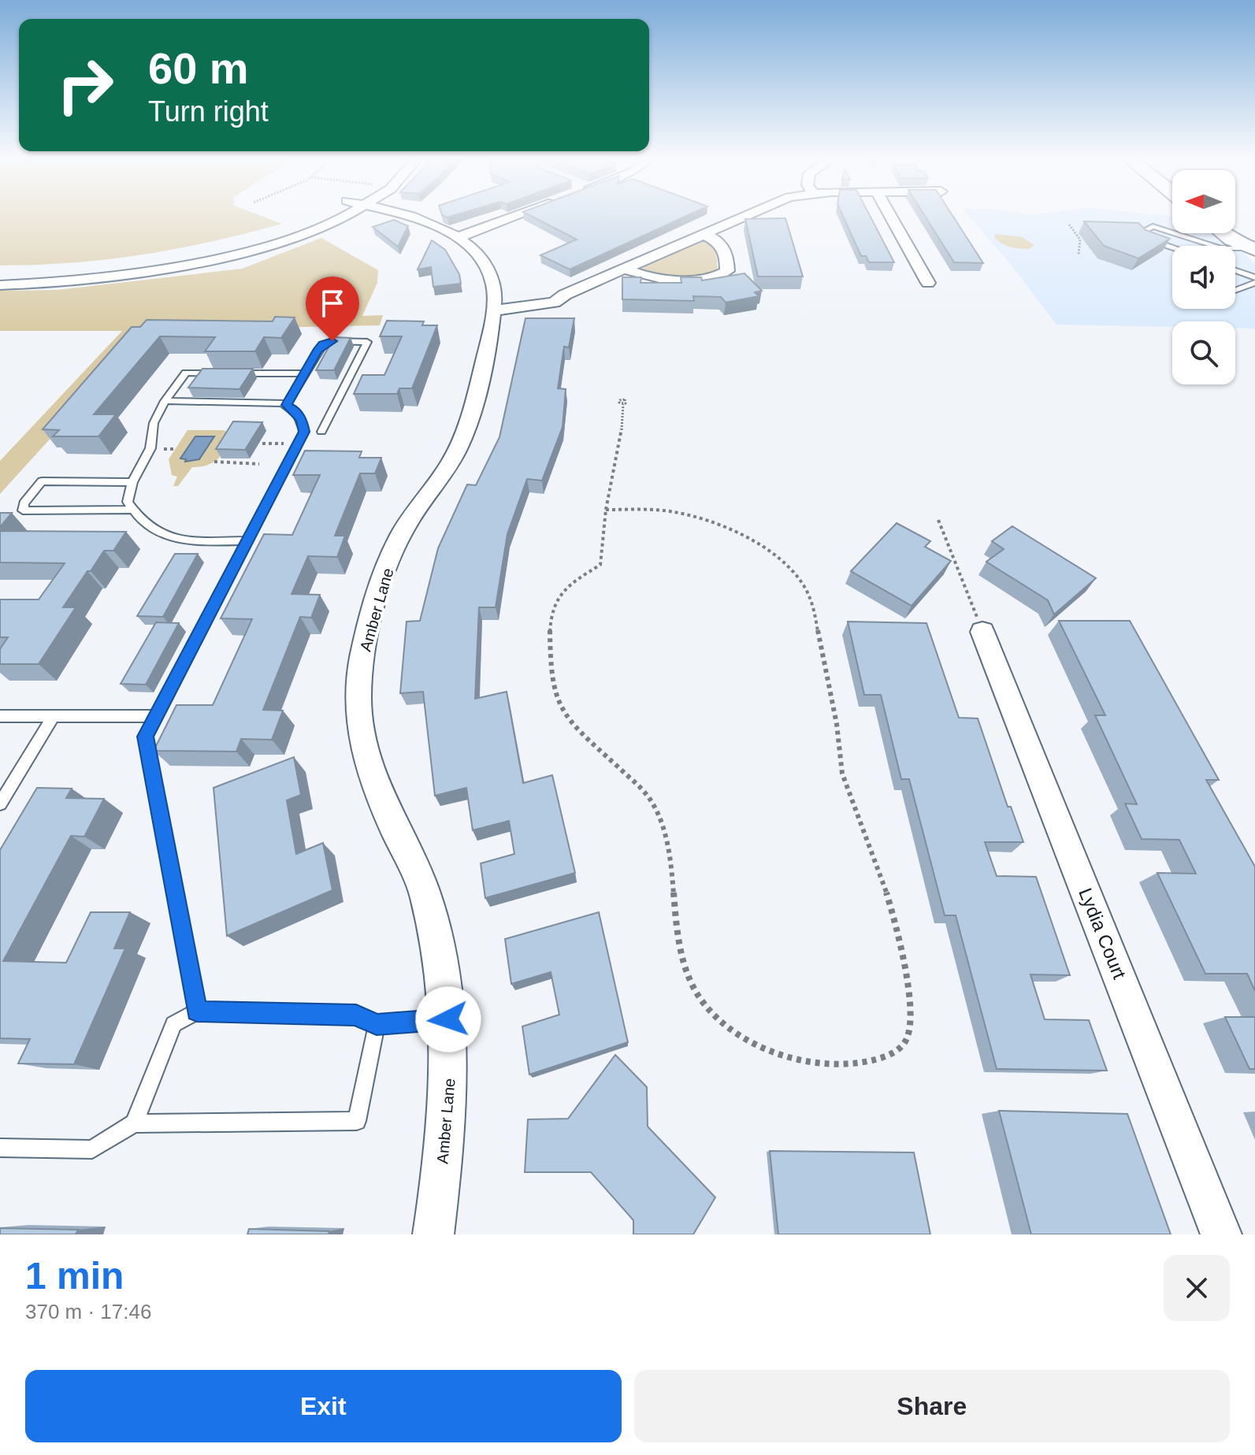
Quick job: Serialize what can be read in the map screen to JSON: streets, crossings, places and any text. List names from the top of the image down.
{
  "streets": {
    "street": ["Amber Lane", "Lydia Court"]
  },
  "north": "left",
  "page": {
    "turn": ["60 m", "Turn right"],
    "heading": ["1 min", "370 m · 17:46"],
    "buttons": ["Exit", "Share"]
  }
}
